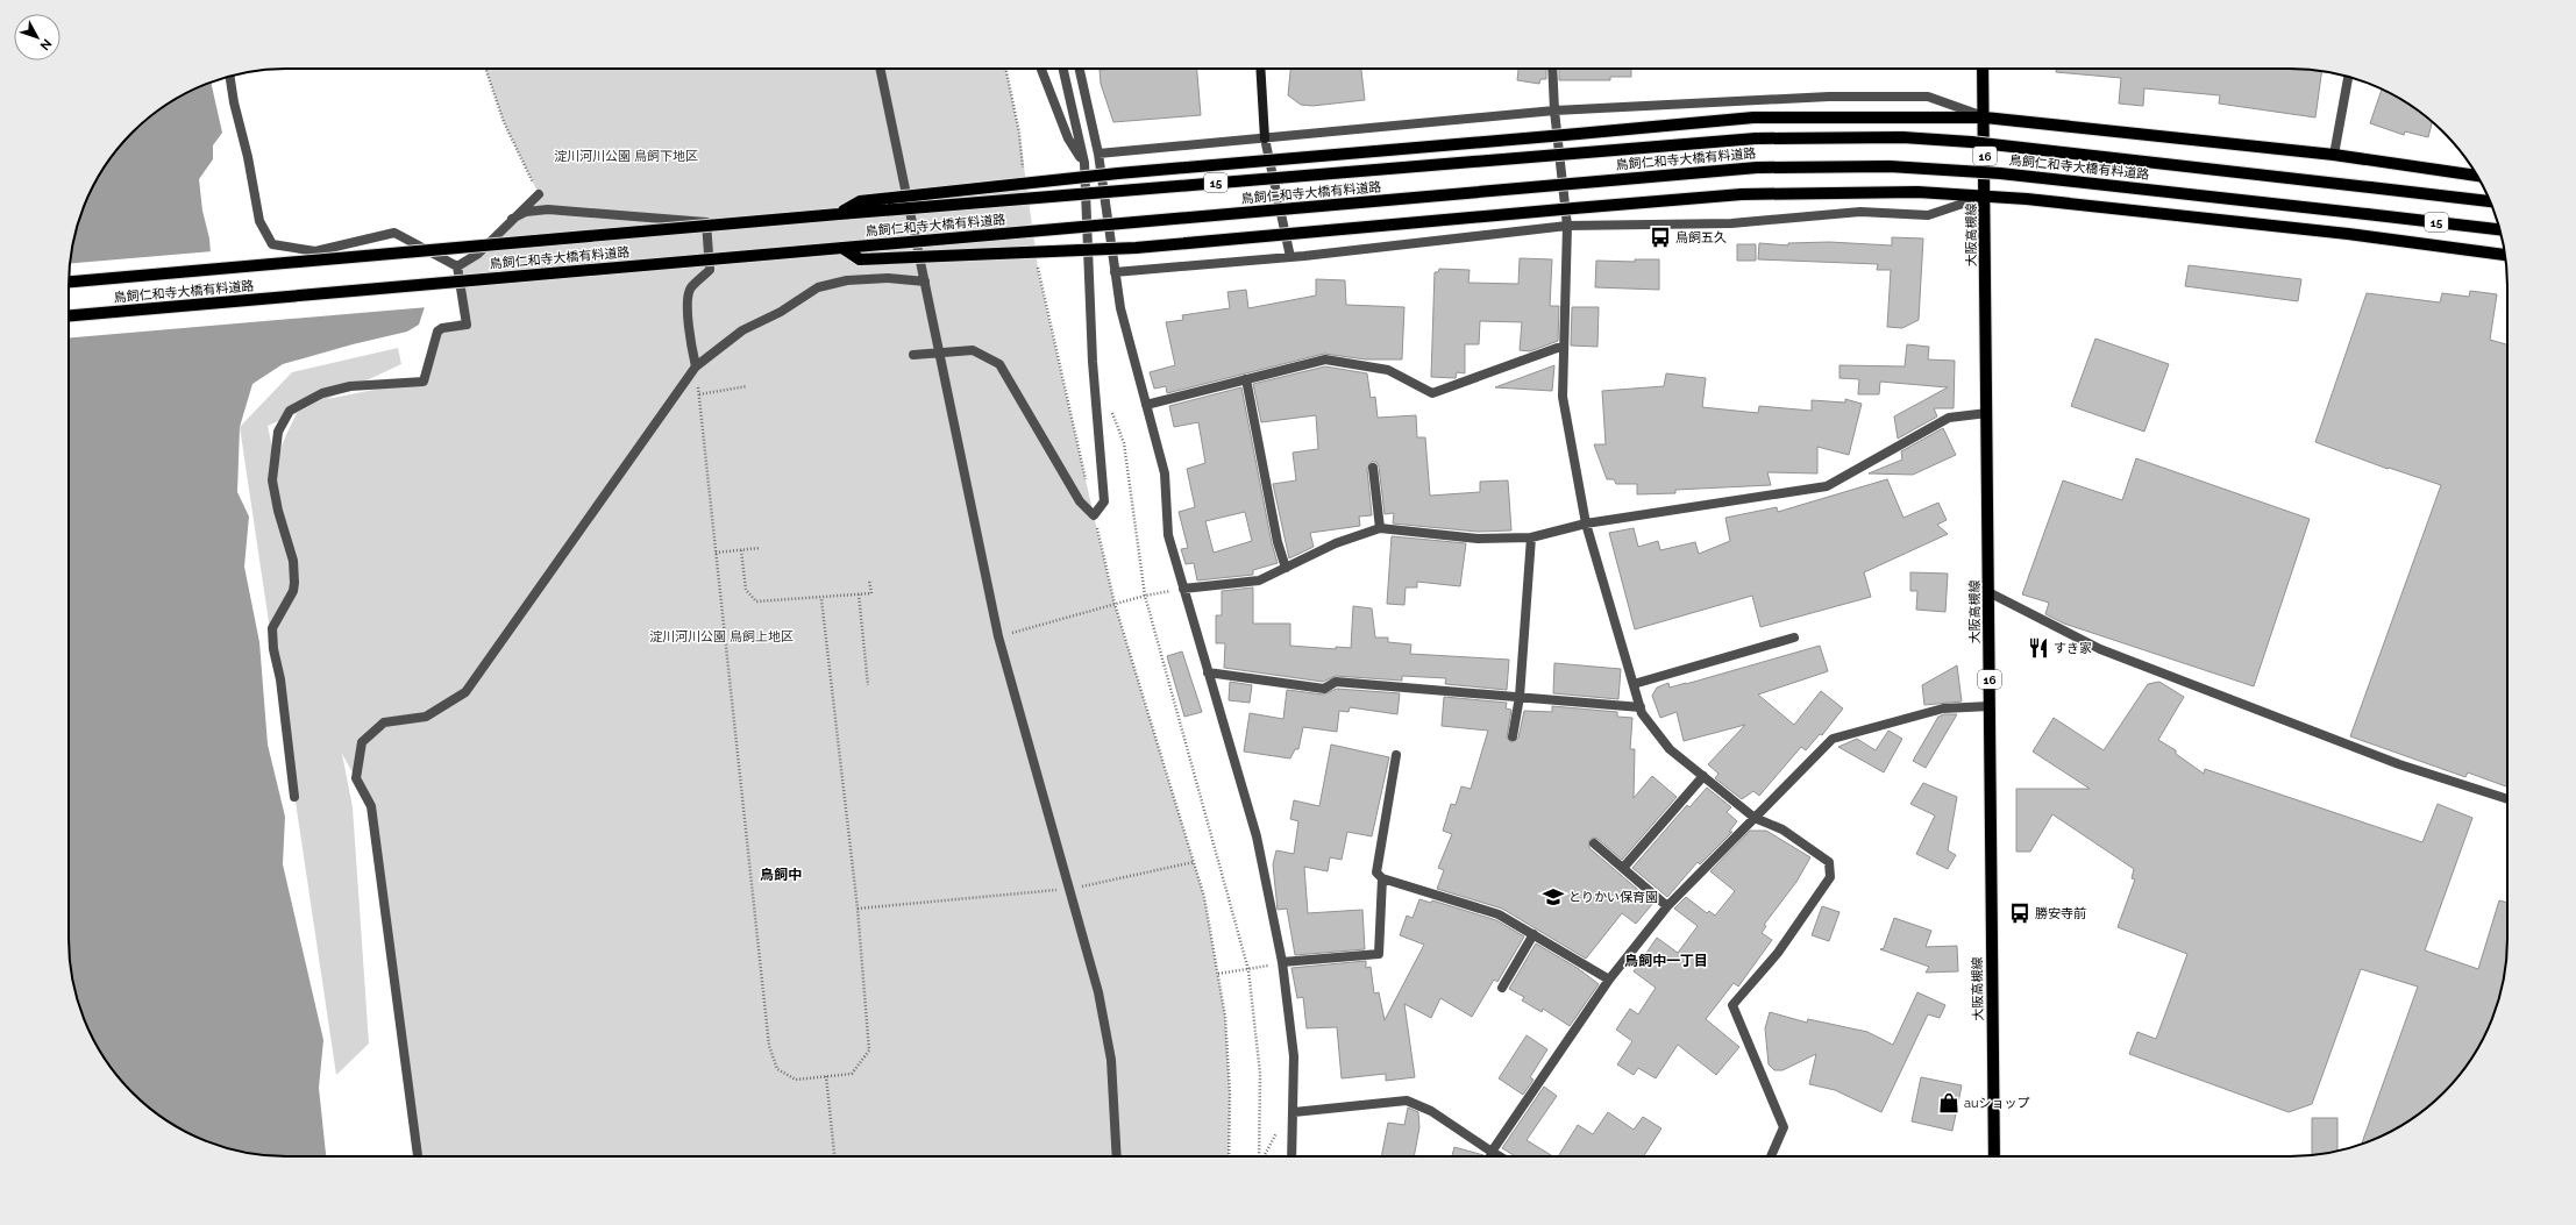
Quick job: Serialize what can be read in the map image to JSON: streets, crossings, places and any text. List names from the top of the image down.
{
  "streets": {
    "main road": [
      "16",
      "鳥飼仁和寺大橋有料道路",
      "15",
      "大阪高槻線"
    ]
  },
  "districts": ["鳥飼中", "鳥飼中一丁目"],
  "parks": ["淀川河川公園 鳥飼下地区", "淀川河川公園 鳥飼上地区"],
  "places": {
    "bus stop": ["鳥飼五久", "勝安寺前"],
    "restaurant": ["すき家"],
    "school or university": ["とりかい保育園"],
    "shop": ["auショップ"]
  },
  "north": "bottom right"
}
